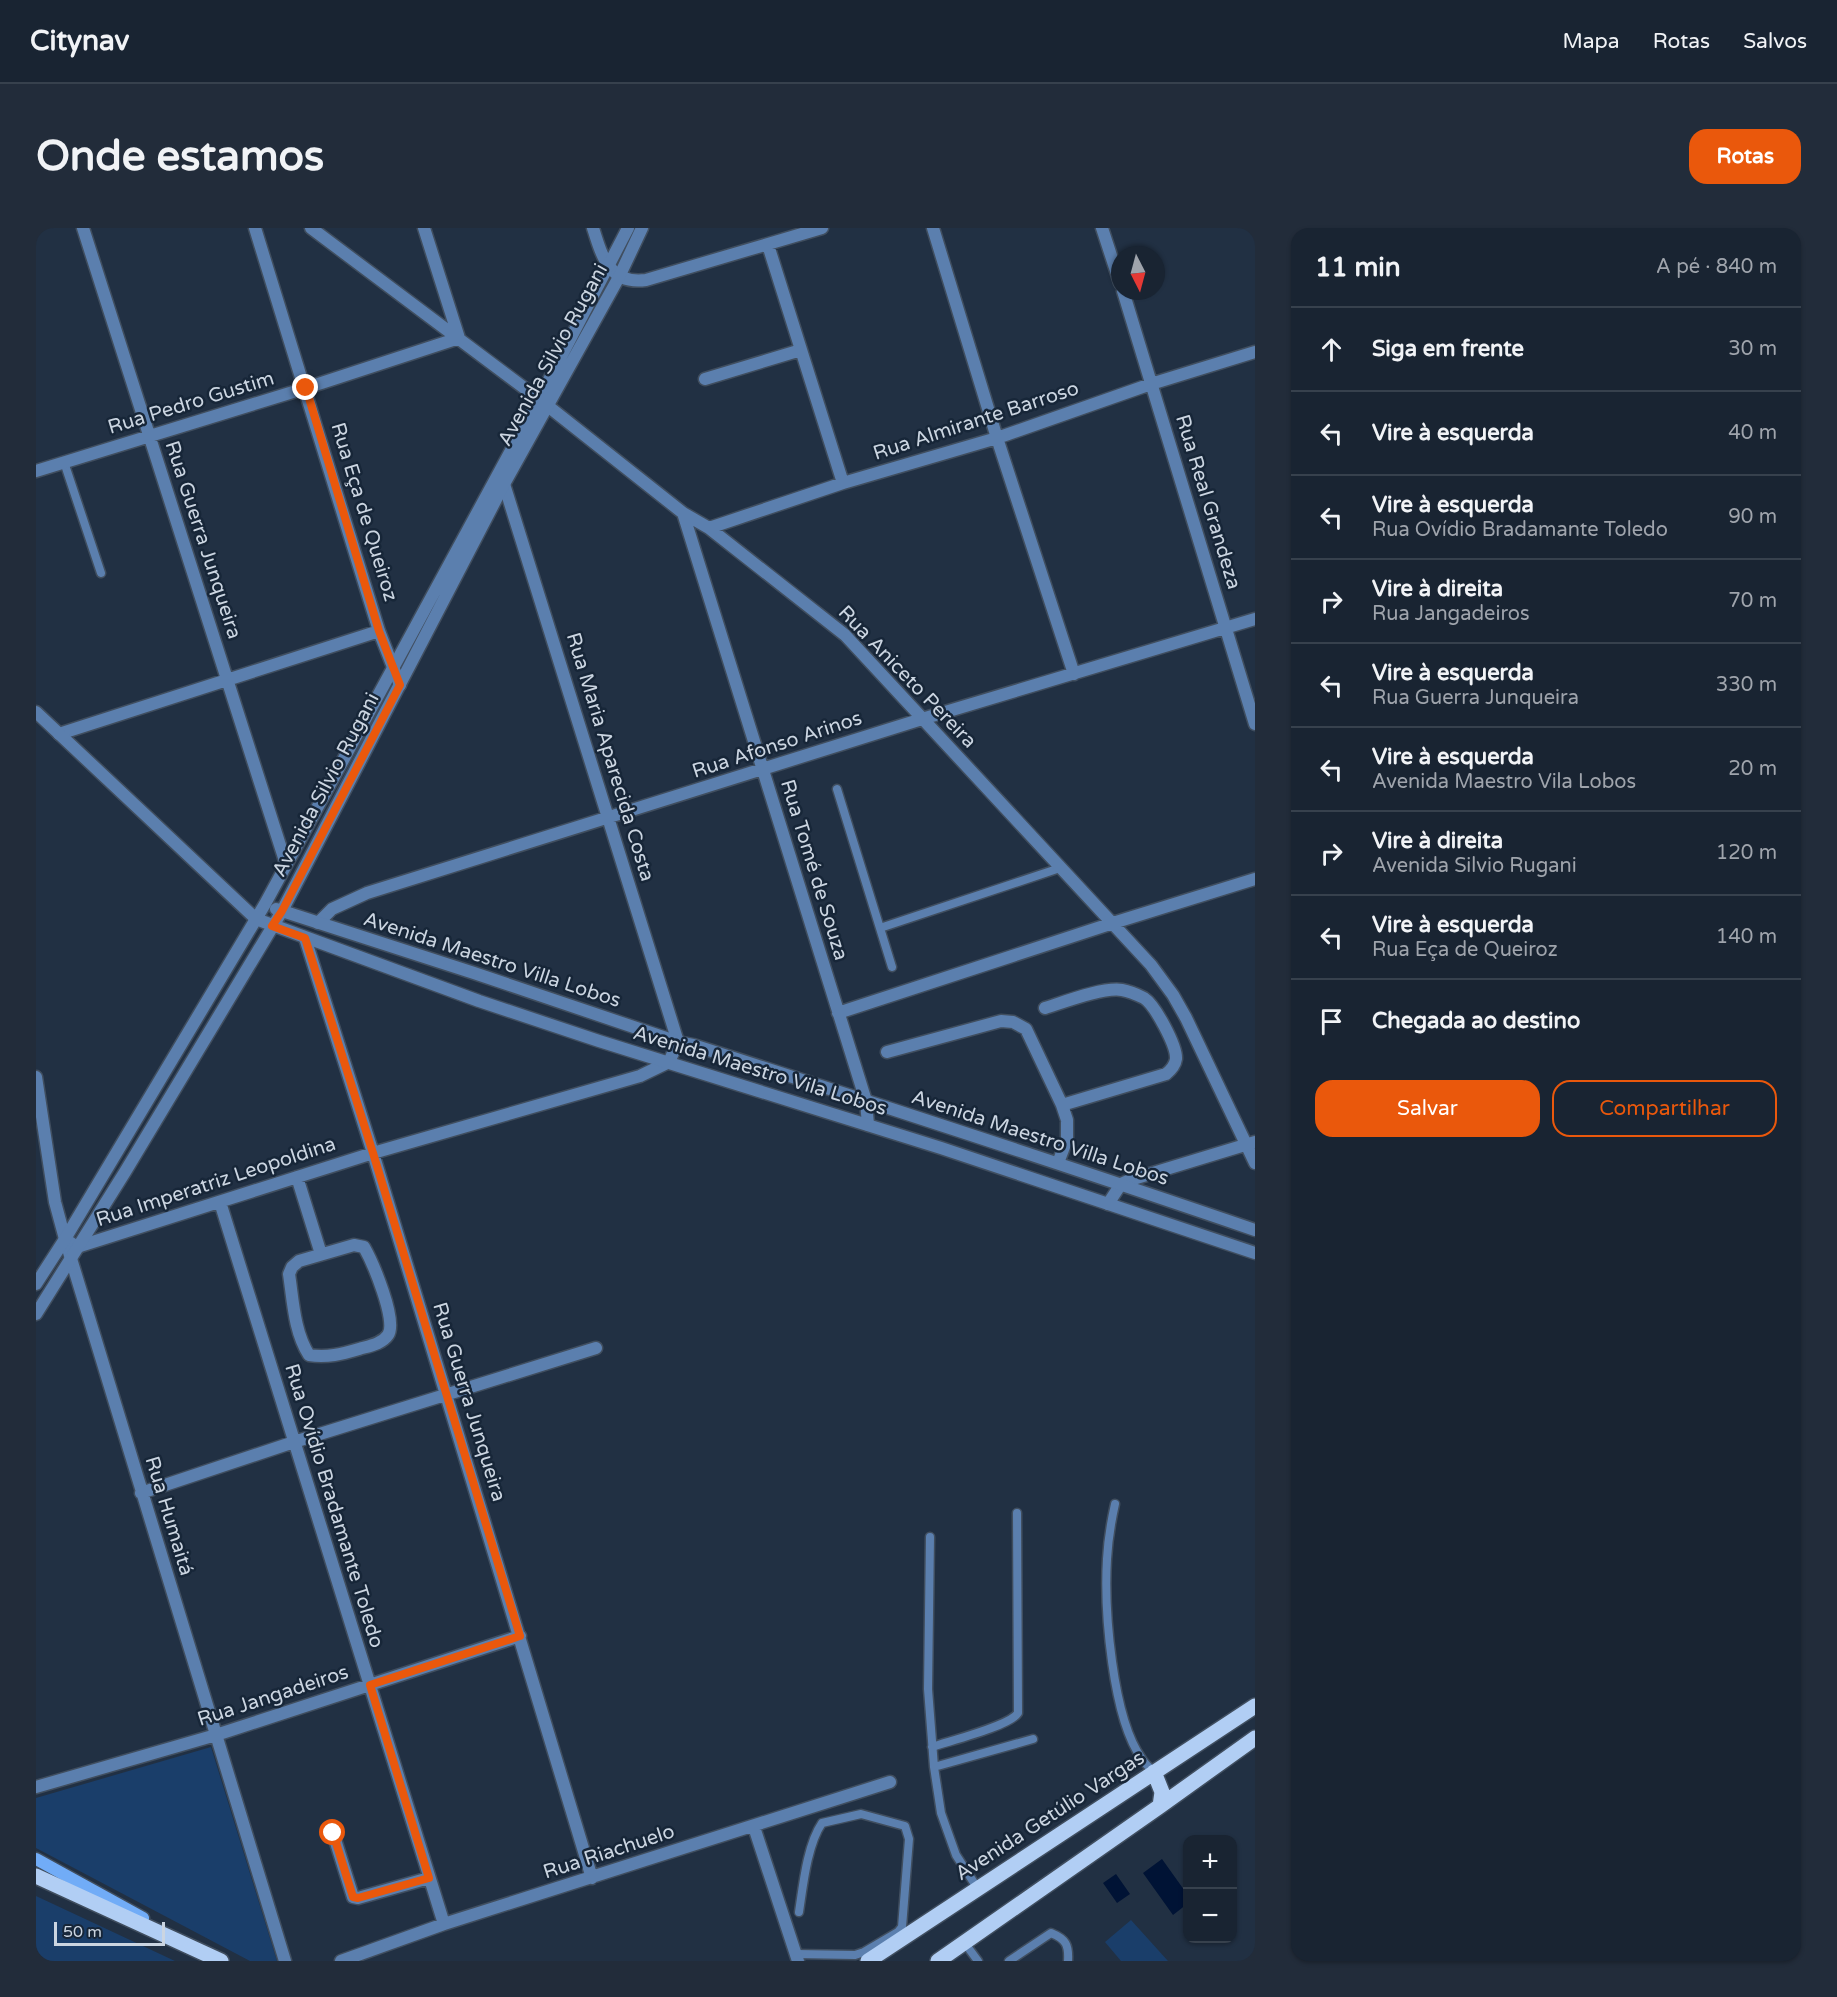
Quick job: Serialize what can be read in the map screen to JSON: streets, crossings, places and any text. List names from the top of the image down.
{
  "streets": {
    "main road": ["Avenida Getúlio Vargas"],
    "street": [
      "Avenida Silvio Rugani",
      "Rua Pedro Gustim",
      "Rua Almirante Barroso",
      "Rua Real Grandeza",
      "Rua Eça de Queiroz",
      "Rua Guerra Junqueira",
      "Rua Aniceto Pereira",
      "Rua Afonso Arinos",
      "Rua Maria Aparecida Costa",
      "Rua Tomé de Souza",
      "Avenida Maestro Villa Lobos",
      "Avenida Maestro Vila Lobos",
      "Rua Imperatriz Leopoldina",
      "Rua Ovídio Bradamante Toledo",
      "Rua Humaitá",
      "Rua Jangadeiros",
      "Rua Riachuelo"
    ]
  },
  "crossings": [
    ["Avenida Silvio Rugani", "Rua Eça de Queiroz"],
    ["Avenida Silvio Rugani", "Rua Guerra Junqueira"],
    ["Avenida Silvio Rugani", "Rua Aniceto Pereira"],
    ["Avenida Silvio Rugani", "Rua Maria Aparecida Costa"],
    ["Avenida Silvio Rugani", "Avenida Maestro Villa Lobos"],
    ["Avenida Silvio Rugani", "Avenida Maestro Vila Lobos"],
    ["Avenida Silvio Rugani", "Rua Imperatriz Leopoldina"],
    ["Avenida Silvio Rugani", "Rua Humaitá"],
    ["Rua Pedro Gustim", "Rua Eça de Queiroz"],
    ["Rua Pedro Gustim", "Rua Guerra Junqueira"],
    ["Rua Pedro Gustim", "Rua Aniceto Pereira"],
    ["Rua Almirante Barroso", "Rua Real Grandeza"],
    ["Rua Almirante Barroso", "Rua Aniceto Pereira"],
    ["Rua Real Grandeza", "Rua Afonso Arinos"],
    ["Rua Guerra Junqueira", "Avenida Maestro Vila Lobos"],
    ["Rua Guerra Junqueira", "Rua Imperatriz Leopoldina"],
    ["Rua Guerra Junqueira", "Rua Jangadeiros"],
    ["Rua Guerra Junqueira", "Rua Riachuelo"],
    ["Rua Aniceto Pereira", "Rua Afonso Arinos"],
    ["Rua Aniceto Pereira", "Rua Tomé de Souza"],
    ["Rua Afonso Arinos", "Rua Maria Aparecida Costa"],
    ["Rua Afonso Arinos", "Rua Tomé de Souza"],
    ["Rua Afonso Arinos", "Avenida Maestro Villa Lobos"],
    ["Rua Maria Aparecida Costa", "Avenida Maestro Villa Lobos"],
    ["Rua Tomé de Souza", "Avenida Maestro Villa Lobos"],
    ["Rua Tomé de Souza", "Avenida Maestro Vila Lobos"],
    ["Avenida Maestro Vila Lobos", "Rua Imperatriz Leopoldina"],
    ["Rua Imperatriz Leopoldina", "Rua Ovídio Bradamante Toledo"],
    ["Rua Imperatriz Leopoldina", "Rua Humaitá"],
    ["Rua Ovídio Bradamante Toledo", "Rua Jangadeiros"],
    ["Rua Ovídio Bradamante Toledo", "Rua Riachuelo"],
    ["Rua Humaitá", "Rua Jangadeiros"]
  ],
  "scale_bar": "50 m",
  "north": "bottom",
  "page": {
    "header": "Citynav",
    "nav": ["Mapa", "Rotas", "Salvos"],
    "buttons": [
      "Rotas",
      ["Salvar", "Compartilhar"]
    ],
    "title": "Onde estamos",
    "heading": ["11 min", "A pé · 840 m"],
    "list": [
      ["Siga em frente", "30 m"],
      ["Vire à esquerda", "40 m"],
      ["Vire à esquerda", "Rua Ovídio Bradamante Toledo", "90 m"],
      ["Vire à direita", "Rua Jangadeiros", "70 m"],
      ["Vire à esquerda", "Rua Guerra Junqueira", "330 m"],
      ["Vire à esquerda", "Avenida Maestro Vila Lobos", "20 m"],
      ["Vire à direita", "Avenida Silvio Rugani", "120 m"],
      ["Vire à esquerda", "Rua Eça de Queiroz", "140 m"],
      "Chegada ao destino"
    ],
    "map_buttons": ["+", "−"],
    "scale": "50 m"
  }
}
